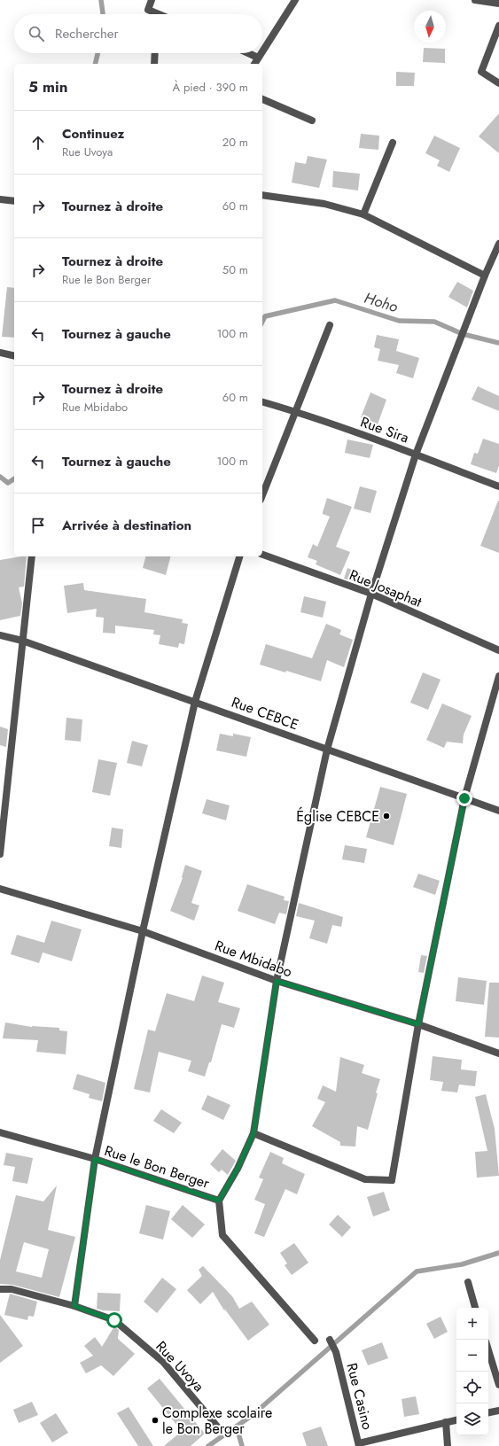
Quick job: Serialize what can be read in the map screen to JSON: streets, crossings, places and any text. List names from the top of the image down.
{
  "streets": {
    "street": [
      "Rue Sira",
      "Rue Josaphat",
      "Rue CEBCE",
      "Rue Mbidabo",
      "Rue le Bon Berger",
      "Rue Uvoya",
      "Rue Casino"
    ]
  },
  "water": ["Hoho"],
  "places": ["Église CEBCE", "Complexe scolaire le Bon Berger"],
  "north": "bottom",
  "page": {
    "search": "Rechercher",
    "heading": ["5 min", "À pied · 390 m"],
    "list": [
      ["Continuez", "Rue Uvoya", "20 m"],
      ["Tournez à droite", "60 m"],
      ["Tournez à droite", "Rue le Bon Berger", "50 m"],
      ["Tournez à gauche", "100 m"],
      ["Tournez à droite", "Rue Mbidabo", "60 m"],
      ["Tournez à gauche", "100 m"],
      "Arrivée à destination"
    ],
    "map_buttons": ["+", "−"]
  }
}
